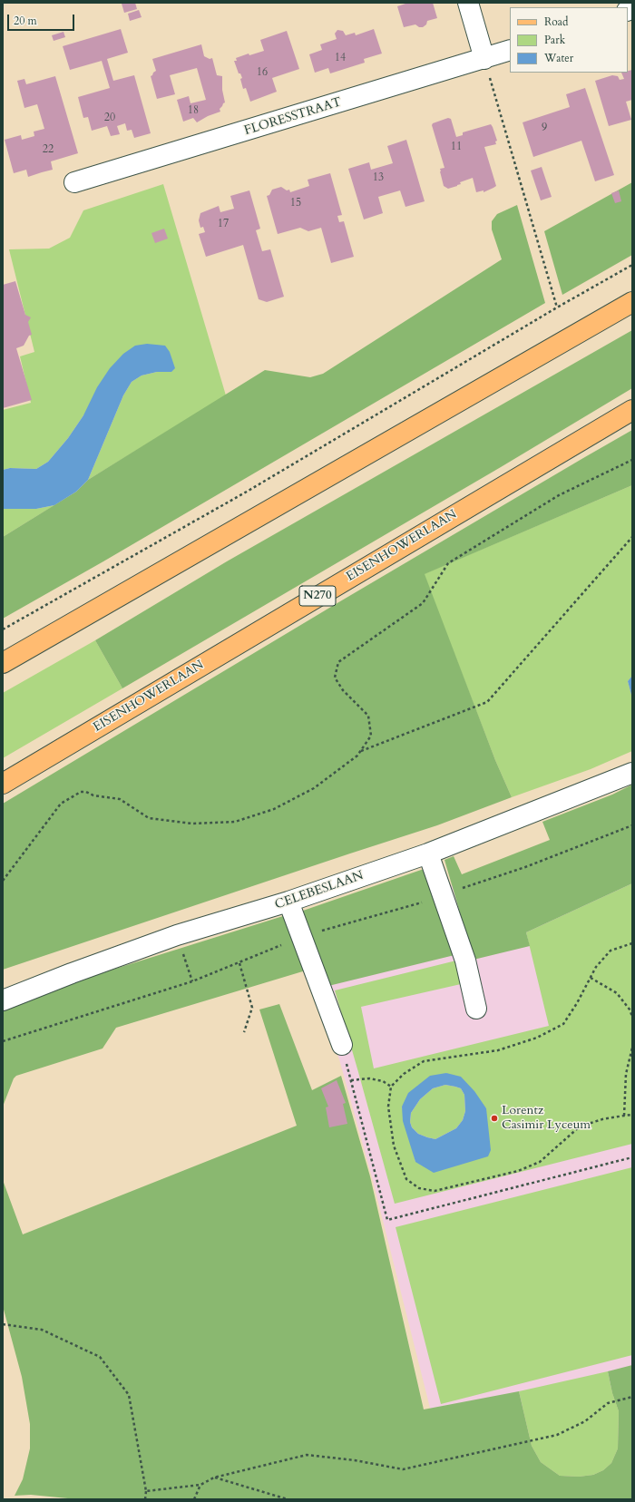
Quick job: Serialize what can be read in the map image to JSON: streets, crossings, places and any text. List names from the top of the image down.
{
  "streets": {
    "main road": ["EISENHOWERLAAN", "N270"],
    "street": ["FLORESSTRAAT", "CELEBESLAAN"]
  },
  "places": ["Lorentz Casimir Lyceum"],
  "house_numbers": [
    "14",
    "16",
    "18",
    "20",
    "9",
    "11",
    "22",
    "13",
    "15",
    "17"
  ],
  "legend": ["Road", "Park", "Water"],
  "scale_bar": "20 m"
}
